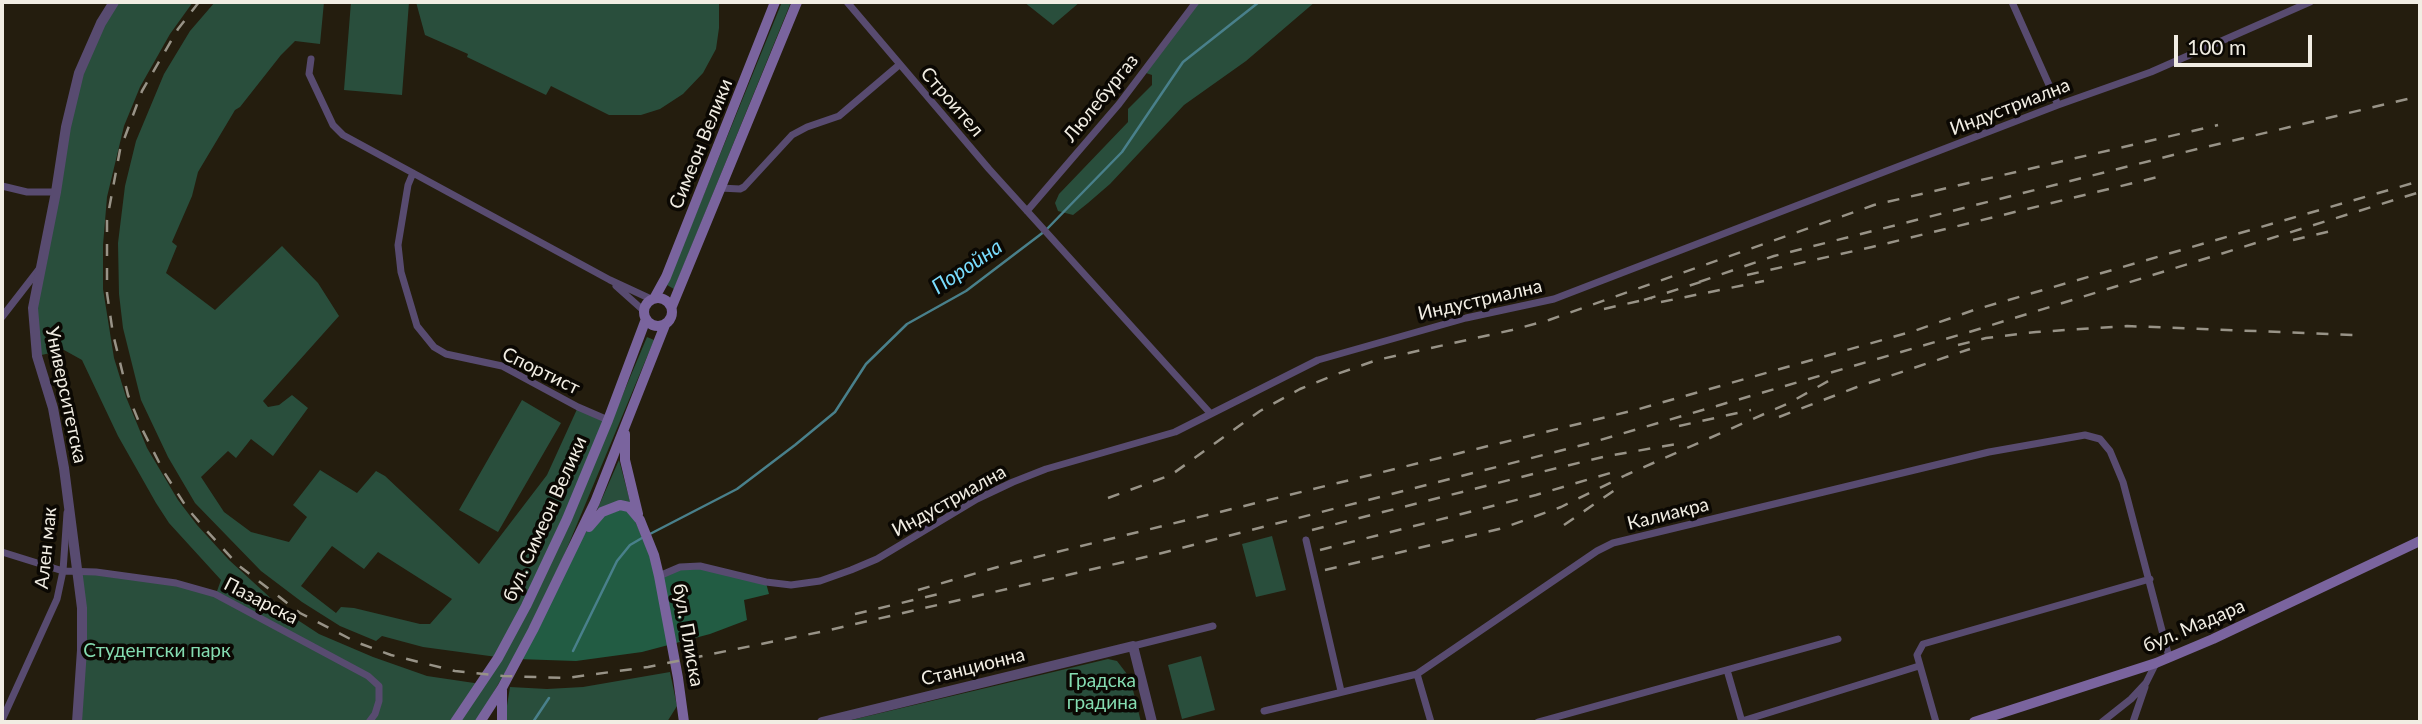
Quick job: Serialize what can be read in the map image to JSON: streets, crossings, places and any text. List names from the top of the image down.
{
  "streets": {
    "main road": [
      "Симеон Велики",
      "бул. Симеон Велики",
      "бул. Мадара",
      "бул. Плиска"
    ],
    "street": [
      "Люлебургаз",
      "Строител",
      "Индустриална",
      "Спортист",
      "Университетска",
      "Калиакра",
      "Ален мак",
      "Пазарска",
      "Станционна"
    ]
  },
  "crossings": [
    ["Люлебургаз", "Строител"],
    ["Строител", "Индустриална"],
    ["Индустриална", "бул. Плиска"],
    ["Симеон Велики", "бул. Симеон Велики"],
    ["Спортист", "бул. Симеон Велики"],
    ["Университетска", "Ален мак"],
    ["Университетска", "Пазарска"]
  ],
  "water": ["Поройна"],
  "parks": ["Студентски парк", "Градска градина"],
  "scale_bar": "100 m"
}
